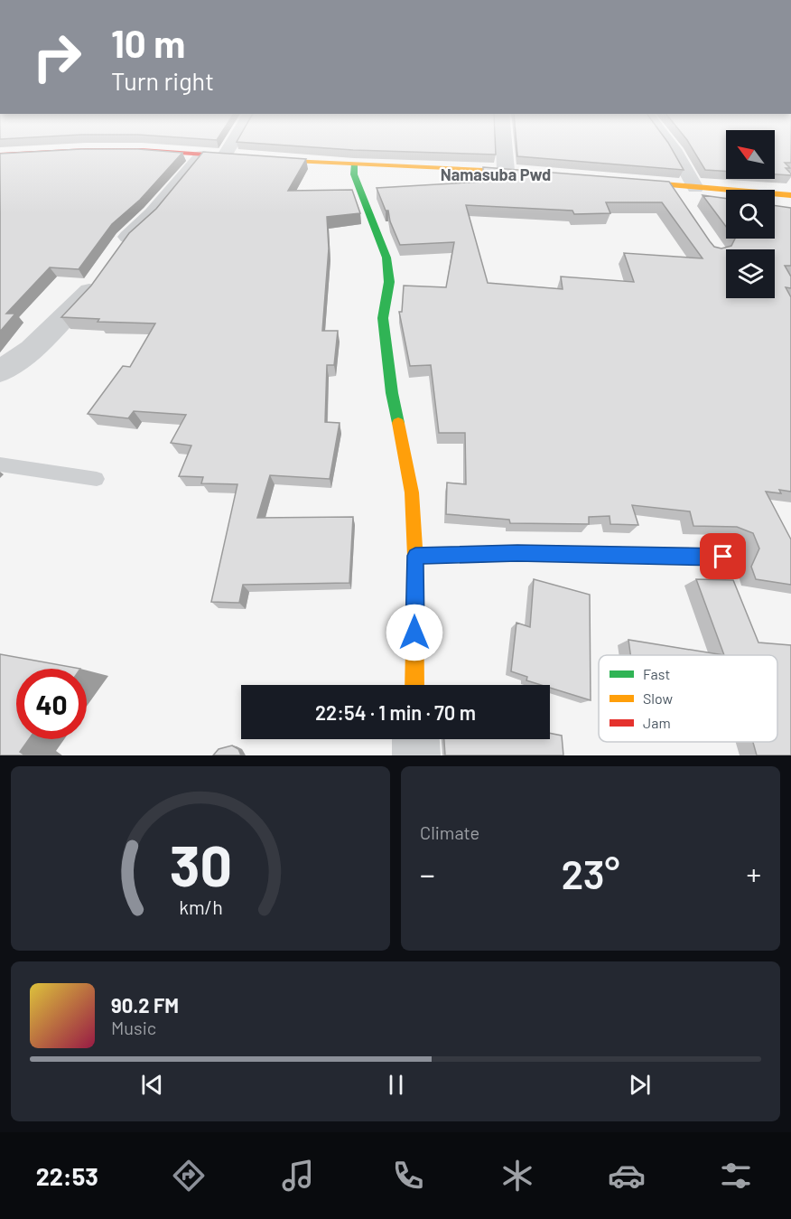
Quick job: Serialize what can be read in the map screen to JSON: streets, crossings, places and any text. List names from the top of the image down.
{
  "districts": ["Namasuba Pwd"],
  "legend": ["Fast", "Slow", "Jam"],
  "north": "top left",
  "page": {
    "turn": ["10 m", "Turn right"],
    "limit": "40",
    "trip": "22:54 · 1 min · 70 m",
    "tile": "Climate",
    "heat": ["−", "23°", "+"],
    "song": ["90.2 FM", "Music"],
    "tabs": "22:53",
    "gauge": ["30", "km/h"]
  }
}
